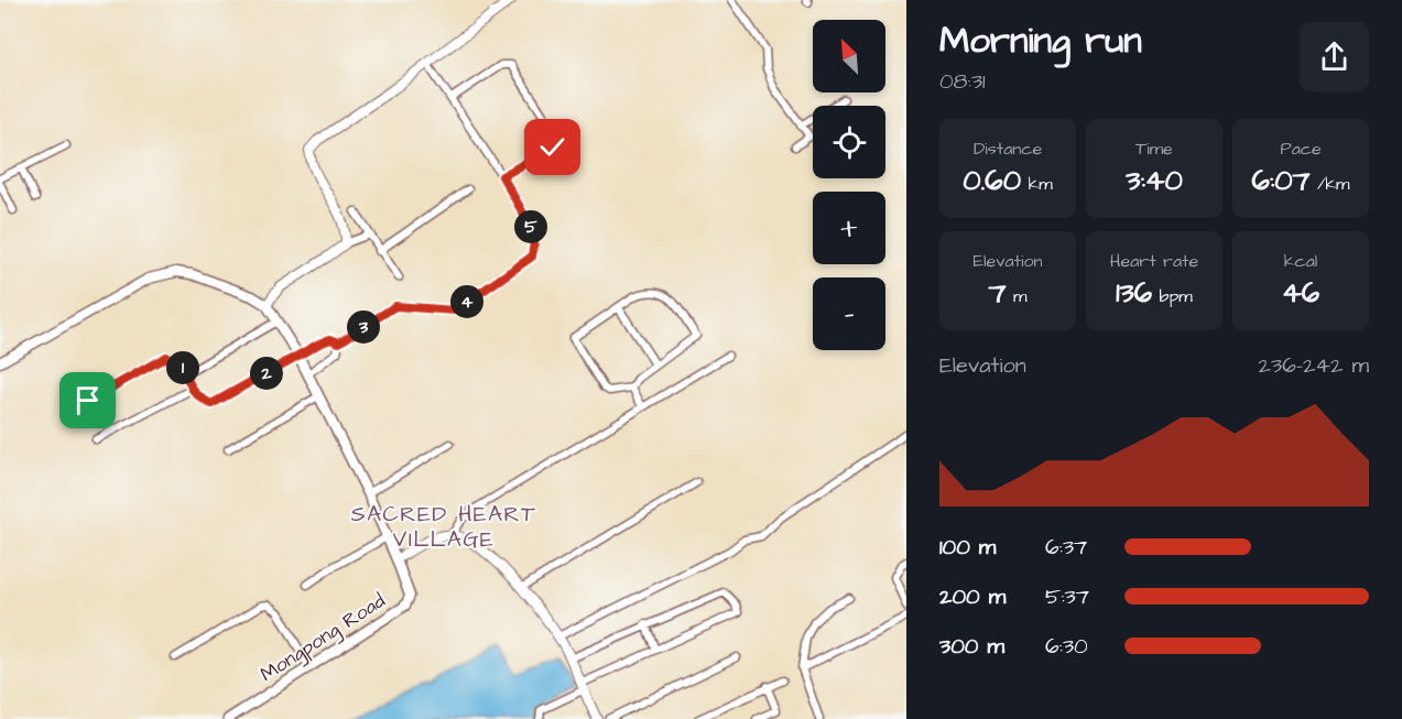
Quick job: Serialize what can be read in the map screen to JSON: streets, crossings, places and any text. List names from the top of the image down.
{
  "streets": {
    "main road": ["Mongpong Road"]
  },
  "districts": ["SACRED HEART VILLAGE"],
  "north": "top left",
  "page": {
    "heading": ["Morning run", "08:31"],
    "map_buttons": ["+", "−"],
    "stats": [
      ["Distance", "0.60 km"],
      ["Time", "3:40"],
      ["Pace", "6:07 /km"],
      ["Elevation", "7 m"],
      ["Heart rate", "136 bpm"],
      ["kcal", "46"]
    ],
    "pins": [
      "5",
      "4",
      "3",
      "1",
      "2"
    ],
    "chart": ["Elevation", "236–242 m"],
    "list": [
      {
        "name": "100 m",
        "note": "6:37"
      },
      {
        "name": "200 m",
        "note": "5:37"
      },
      {
        "name": "300 m",
        "note": "6:30"
      }
    ]
  }
}
